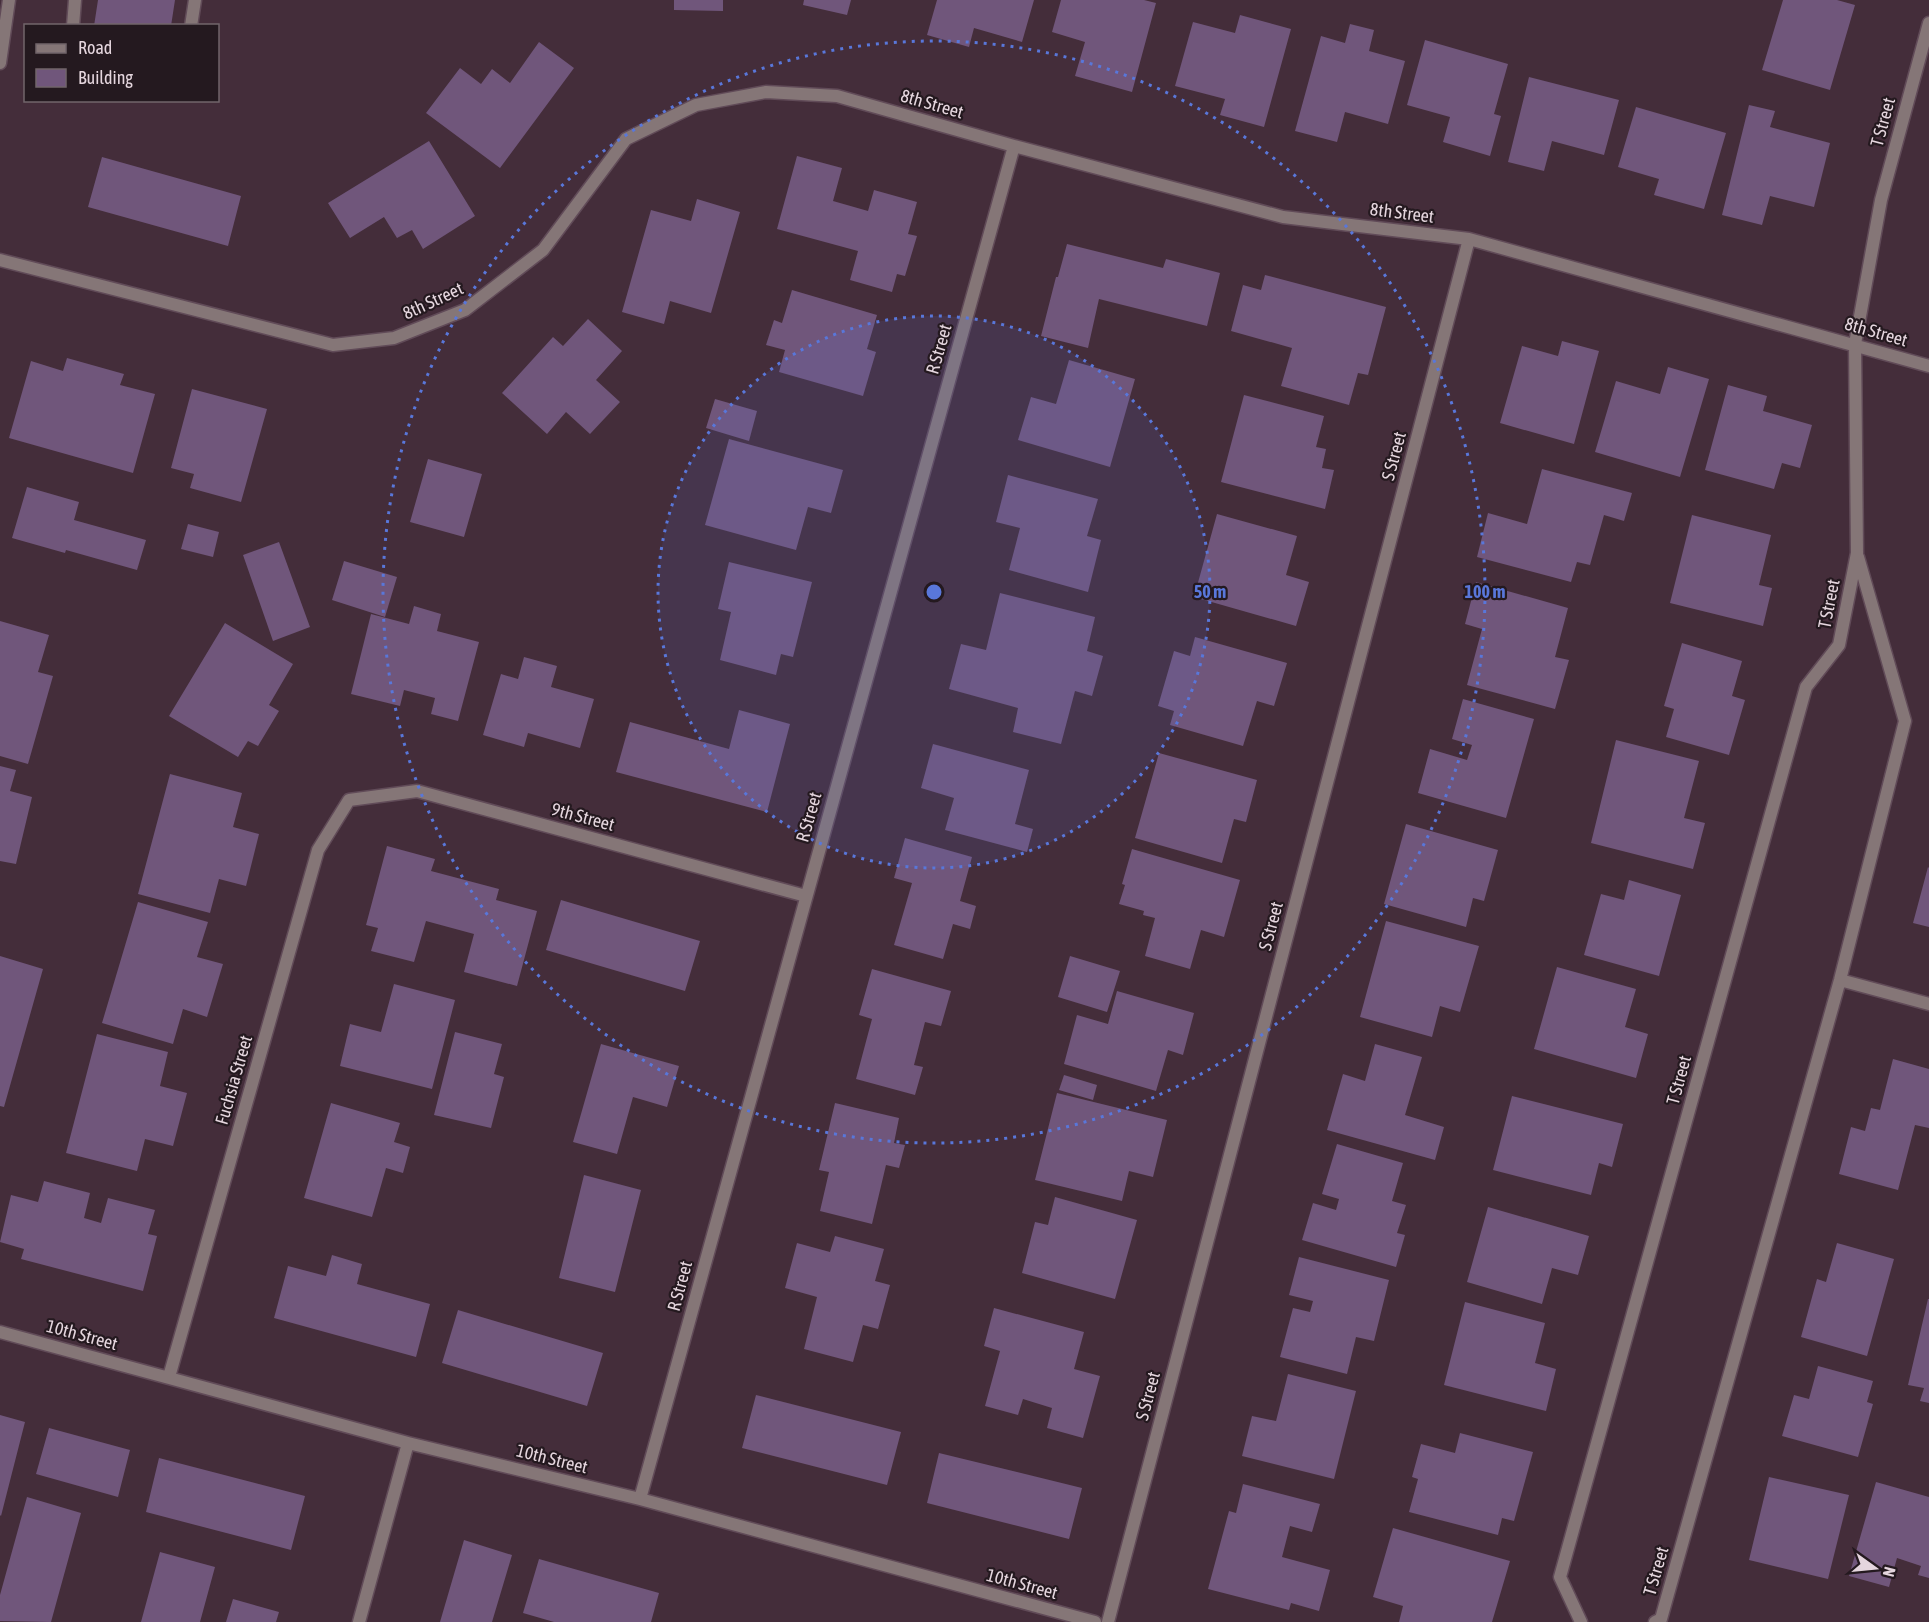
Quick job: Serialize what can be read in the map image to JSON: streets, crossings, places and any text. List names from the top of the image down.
{
  "streets": {
    "street": [
      "8th Street",
      "T Street",
      "R Street",
      "S Street",
      "9th Street",
      "Fuchsia Street",
      "10th Street"
    ]
  },
  "crossings": [
    ["8th Street", "T Street"],
    ["8th Street", "R Street"],
    ["8th Street", "S Street"],
    ["R Street", "9th Street"],
    ["R Street", "10th Street"],
    ["9th Street", "Fuchsia Street"],
    ["Fuchsia Street", "10th Street"]
  ],
  "legend": ["Road", "Building"],
  "north": "right",
  "rings": ["50 m", "100 m"]
}
